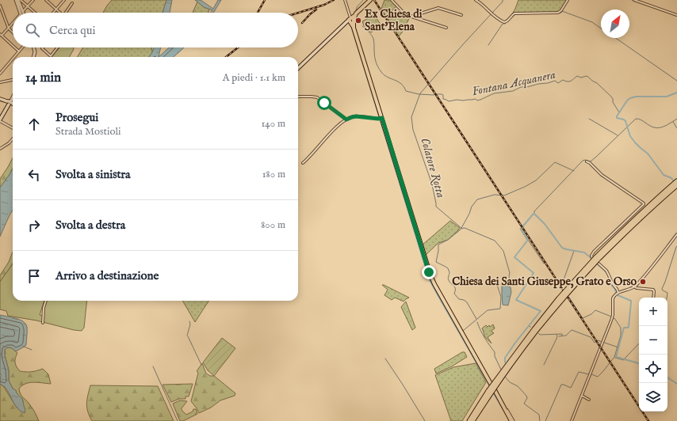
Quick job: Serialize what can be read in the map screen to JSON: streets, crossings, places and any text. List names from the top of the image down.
{
  "water": ["Fontana Acquanera", "Colatore Rotta"],
  "places": ["Ex Chiesa di Sant'Elena", "Chiesa dei Santi Giuseppe, Grato e Orso"],
  "north": "top right",
  "page": {
    "search": "Cerca qui",
    "heading": ["14 min", "A piedi · 1.1 km"],
    "list": [
      ["Prosegui", "Strada Mostioli", "140 m"],
      ["Svolta a sinistra", "180 m"],
      ["Svolta a destra", "800 m"],
      "Arrivo a destinazione"
    ],
    "map_buttons": ["+", "−"]
  }
}
